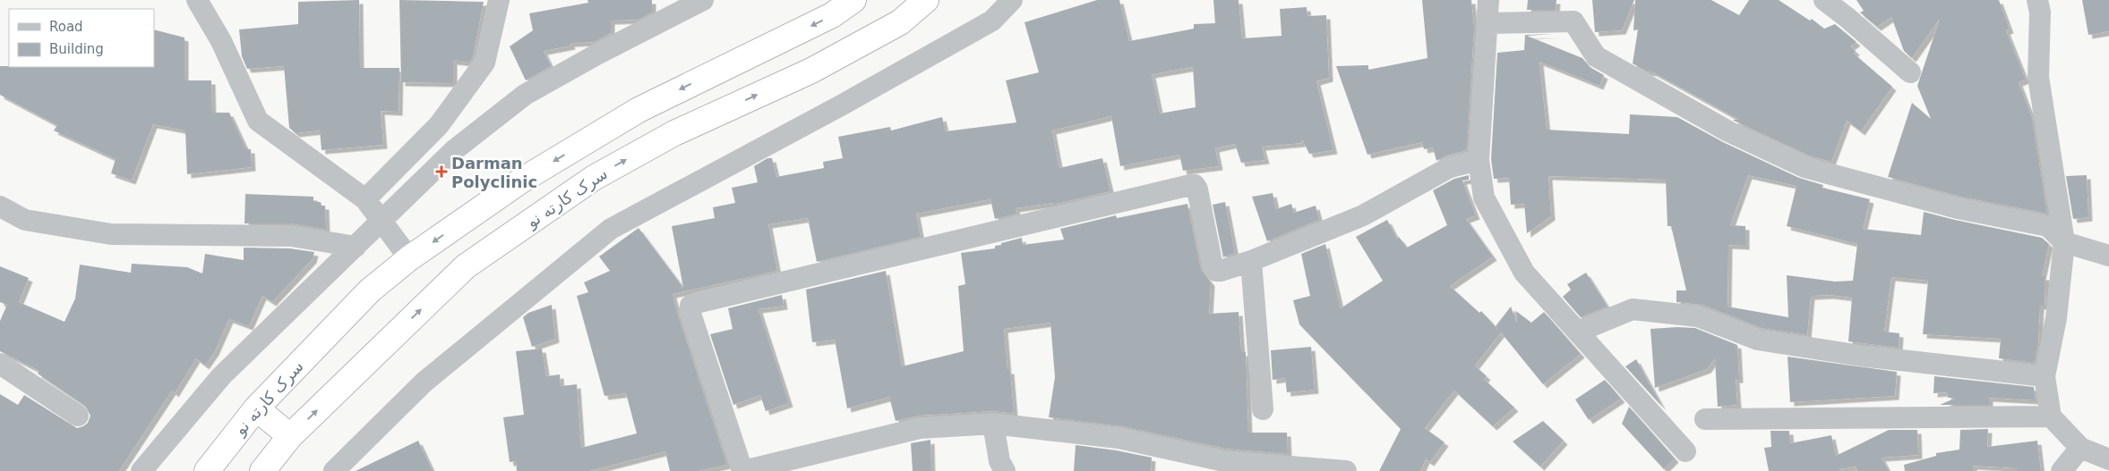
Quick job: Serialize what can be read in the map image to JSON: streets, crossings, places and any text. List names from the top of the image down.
{
  "streets": {
    "highway": ["سرک کارته نو"]
  },
  "places": {
    "health": ["Darman Polyclinic"]
  },
  "legend": ["Road", "Building"]
}
